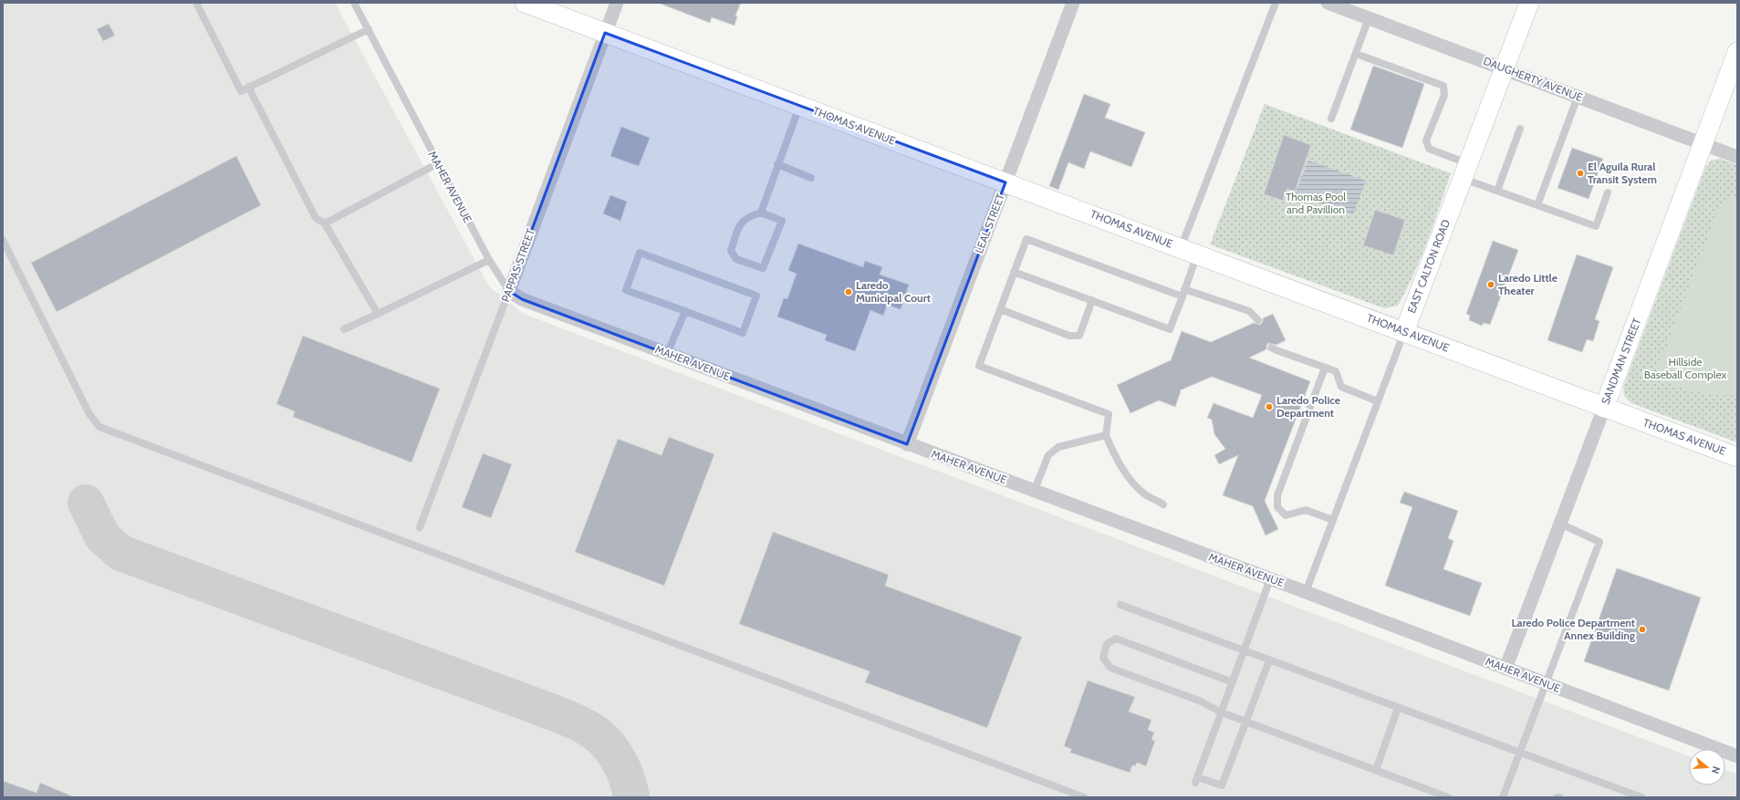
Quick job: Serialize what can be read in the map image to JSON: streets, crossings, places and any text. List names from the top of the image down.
{
  "streets": {
    "street": [
      "DAUGHERTY AVENUE",
      "THOMAS AVENUE",
      "MAHER AVENUE",
      "LEAL STREET",
      "PAPPAS STREET",
      "EAST CALTON ROAD",
      "SANDMAN STREET"
    ]
  },
  "crossings": [
    ["DAUGHERTY AVENUE", "EAST CALTON ROAD"],
    ["DAUGHERTY AVENUE", "SANDMAN STREET"],
    ["THOMAS AVENUE", "LEAL STREET"],
    ["THOMAS AVENUE", "PAPPAS STREET"],
    ["THOMAS AVENUE", "EAST CALTON ROAD"],
    ["THOMAS AVENUE", "SANDMAN STREET"],
    ["MAHER AVENUE", "LEAL STREET"],
    ["MAHER AVENUE", "PAPPAS STREET"],
    ["MAHER AVENUE", "EAST CALTON ROAD"],
    ["MAHER AVENUE", "SANDMAN STREET"]
  ],
  "parks": ["Thomas Pool and Pavillion", "Hillside Baseball Complex"],
  "places": [
    "El Aguila Rural Transit System",
    "Laredo Little Theater",
    "Laredo Municipal Court",
    "Laredo Police Department",
    "Laredo Police Department Annex Building"
  ],
  "north": "right"
}
